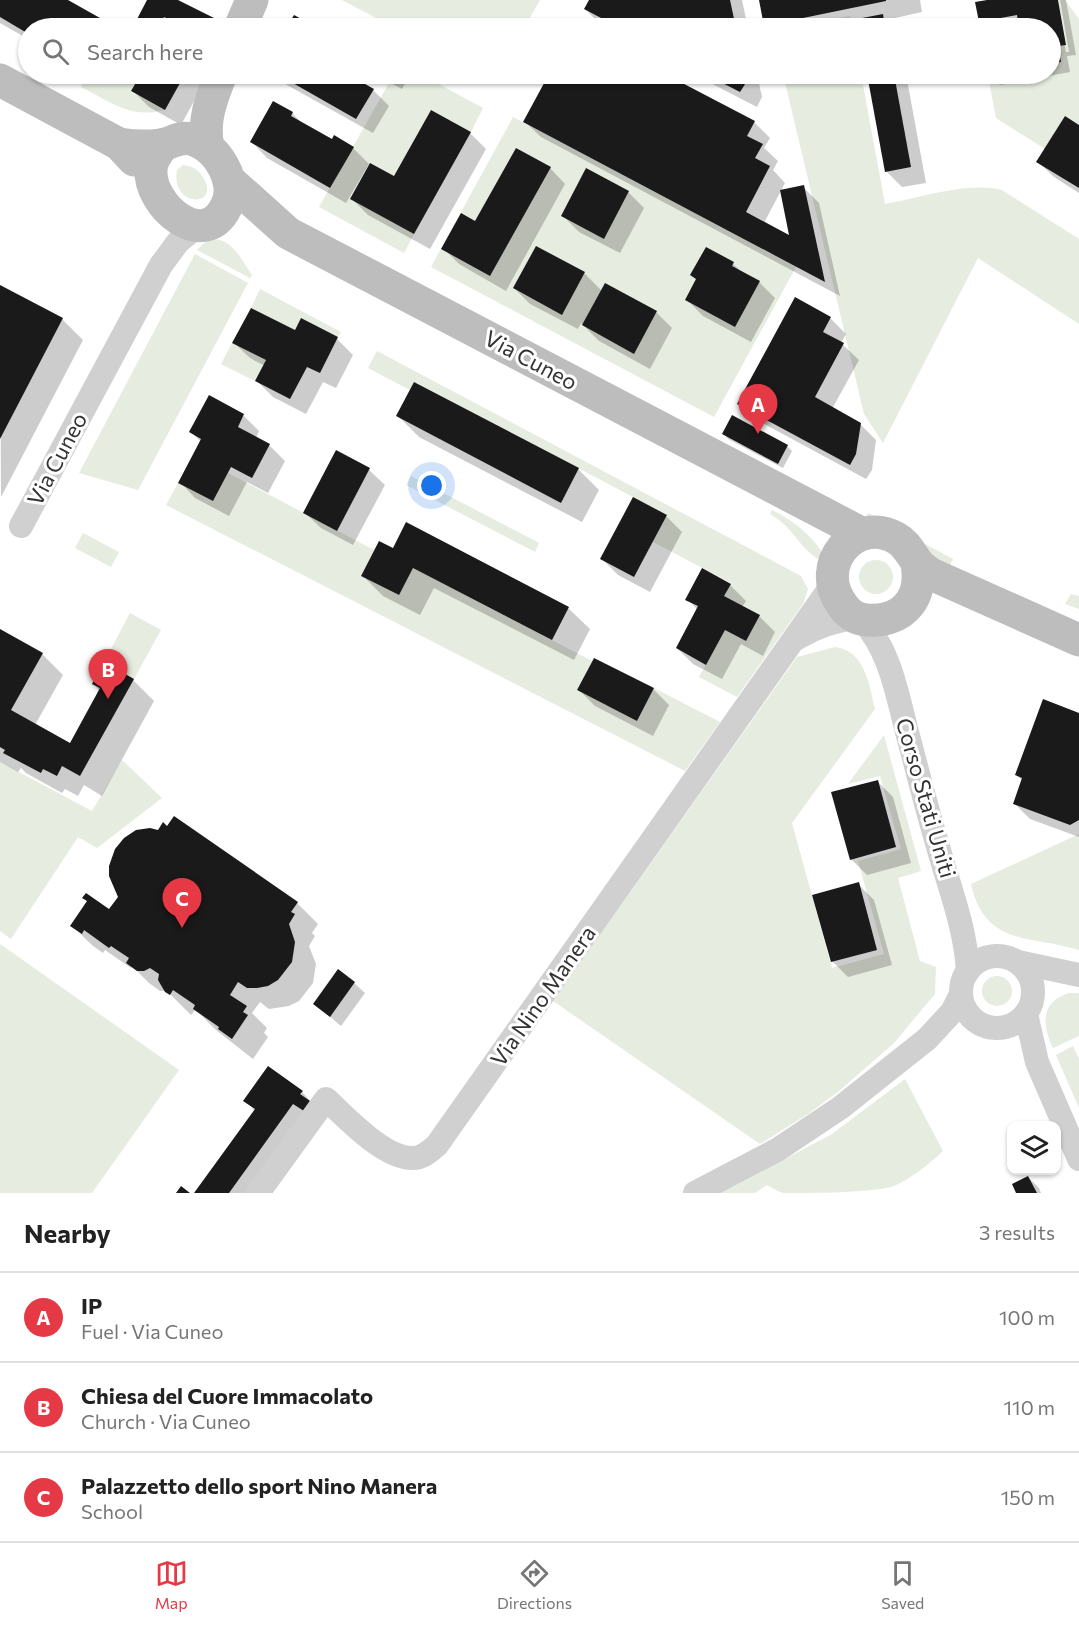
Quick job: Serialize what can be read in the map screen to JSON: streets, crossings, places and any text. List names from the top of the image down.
{
  "streets": {
    "main road": ["Via Cuneo"],
    "street": ["Corso Stati Uniti", "Via Nino Manera"]
  },
  "crossings": [
    ["Via Cuneo", "Corso Stati Uniti"],
    ["Via Cuneo", "Via Nino Manera"],
    ["Corso Stati Uniti", "Via Nino Manera"]
  ],
  "page": {
    "search": "Search here",
    "pins": ["A", "B", "C"],
    "heading": ["Nearby", "3 results"],
    "list": [
      {
        "mark": "A",
        "name": "IP",
        "note": "Fuel · Via Cuneo",
        "value": "100 m"
      },
      {
        "mark": "B",
        "name": "Chiesa del Cuore Immacolato",
        "note": "Church · Via Cuneo",
        "value": "110 m"
      },
      {
        "mark": "C",
        "name": "Palazzetto dello sport Nino Manera",
        "note": "School",
        "value": "150 m"
      }
    ],
    "nav": ["Map", "Directions", "Saved"]
  }
}
